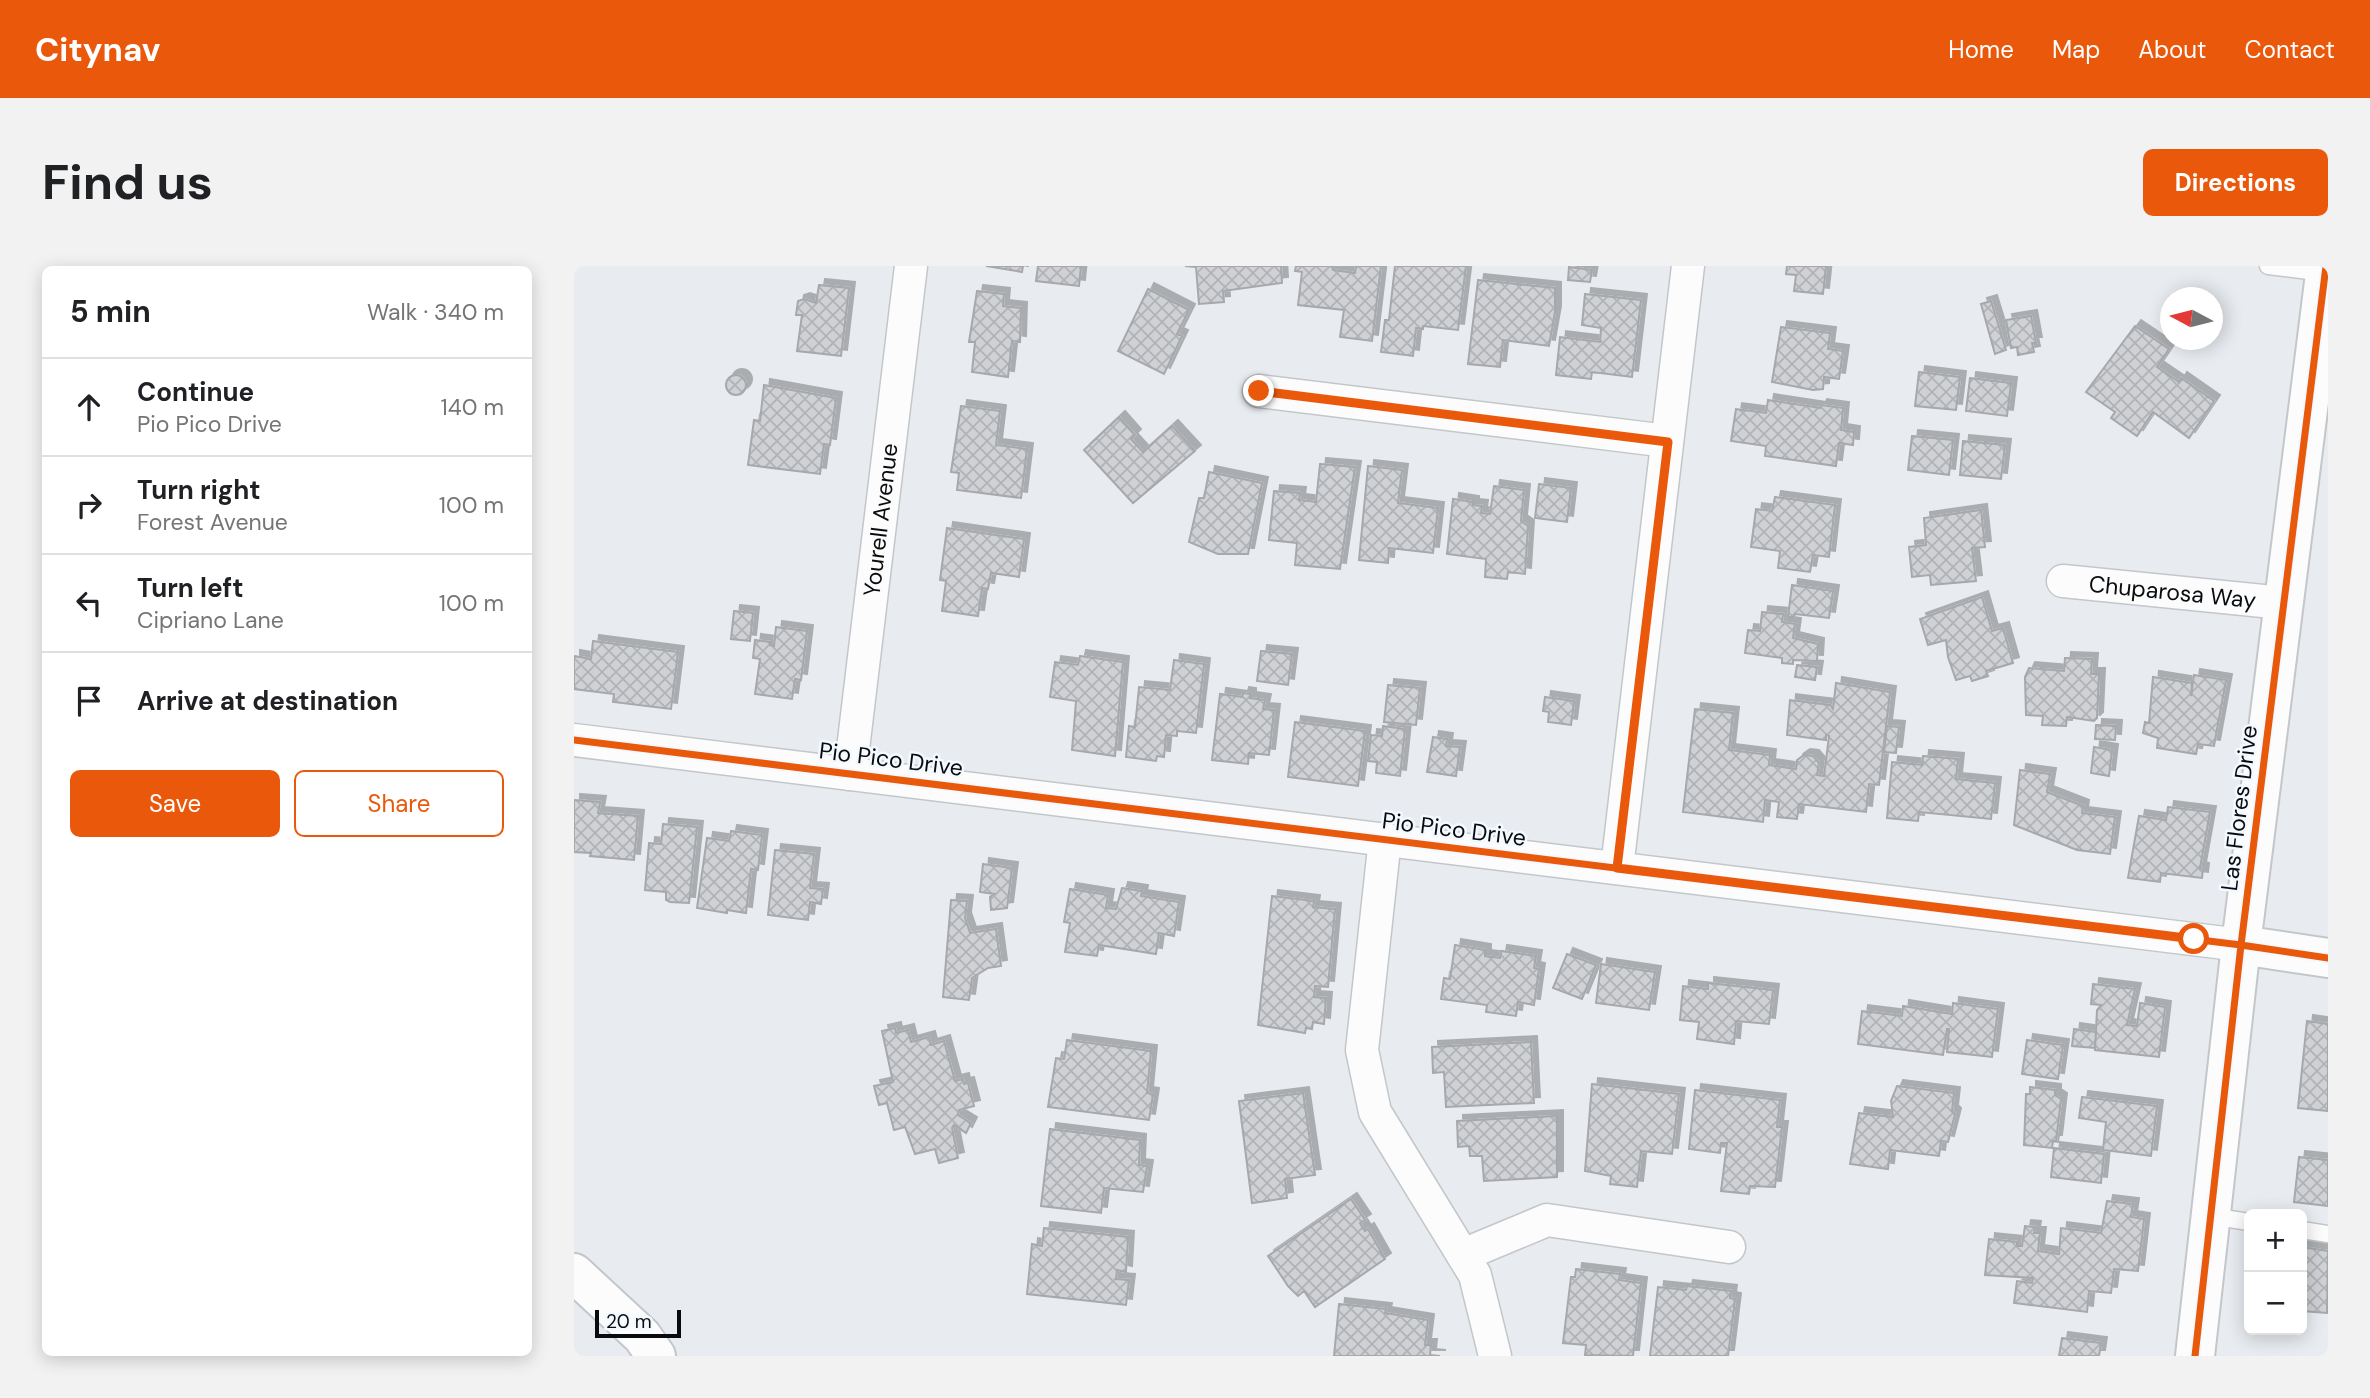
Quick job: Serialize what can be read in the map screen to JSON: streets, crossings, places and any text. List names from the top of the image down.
{
  "streets": {
    "street": [
      "Yourell Avenue",
      "Chuparosa Way",
      "Pio Pico Drive",
      "Las Flores Drive"
    ]
  },
  "crossings": [
    ["Yourell Avenue", "Pio Pico Drive"],
    ["Chuparosa Way", "Las Flores Drive"],
    ["Pio Pico Drive", "Las Flores Drive"]
  ],
  "scale_bar": "20 m",
  "north": "left",
  "page": {
    "header": "Citynav",
    "nav": [
      "Home",
      "Map",
      "About",
      "Contact"
    ],
    "buttons": [
      "Directions",
      ["Save", "Share"]
    ],
    "title": "Find us",
    "heading": ["5 min", "Walk · 340 m"],
    "list": [
      ["Continue", "Pio Pico Drive", "140 m"],
      ["Turn right", "Forest Avenue", "100 m"],
      ["Turn left", "Cipriano Lane", "100 m"],
      "Arrive at destination"
    ],
    "map_buttons": ["+", "−"],
    "scale": "20 m"
  }
}
